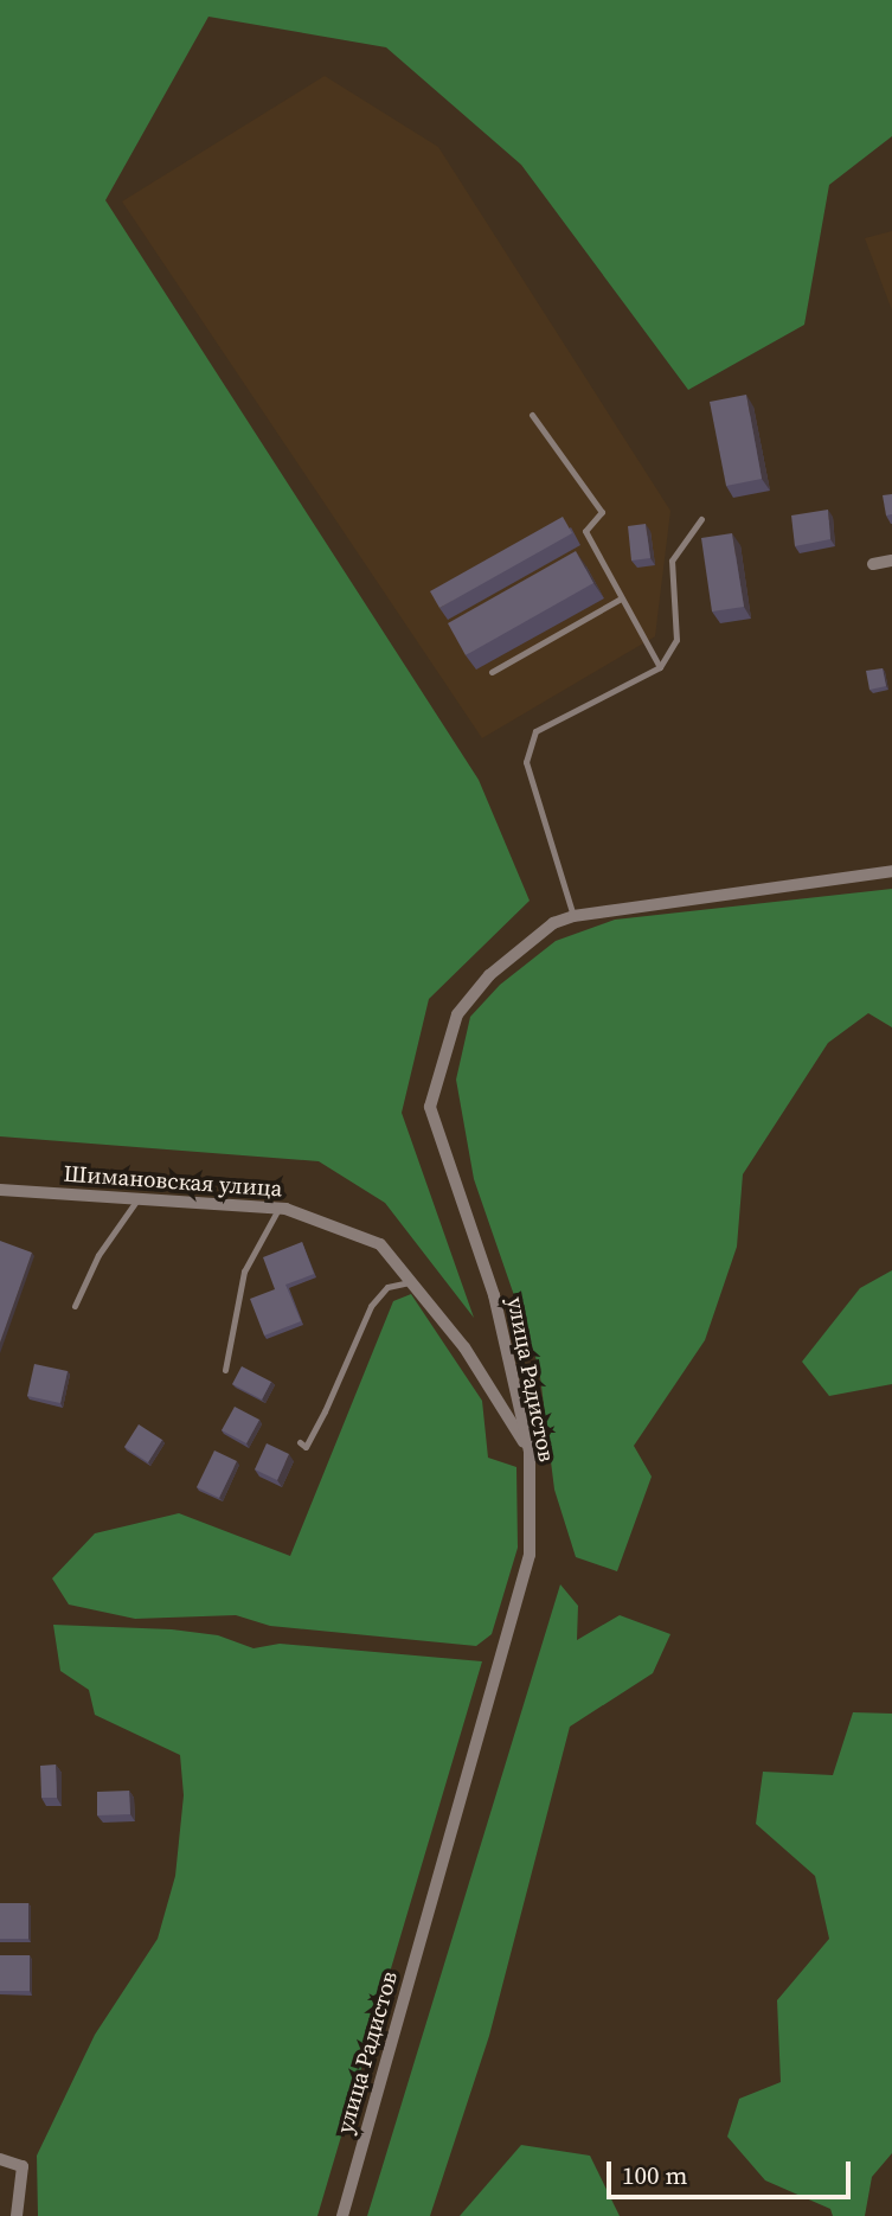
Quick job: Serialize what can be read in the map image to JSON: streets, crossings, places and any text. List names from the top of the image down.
{
  "streets": {
    "street": ["Шимановская улица", "улица Радистов"]
  },
  "crossings": [
    ["Шимановская улица", "улица Радистов"]
  ],
  "scale_bar": "100 m"
}
